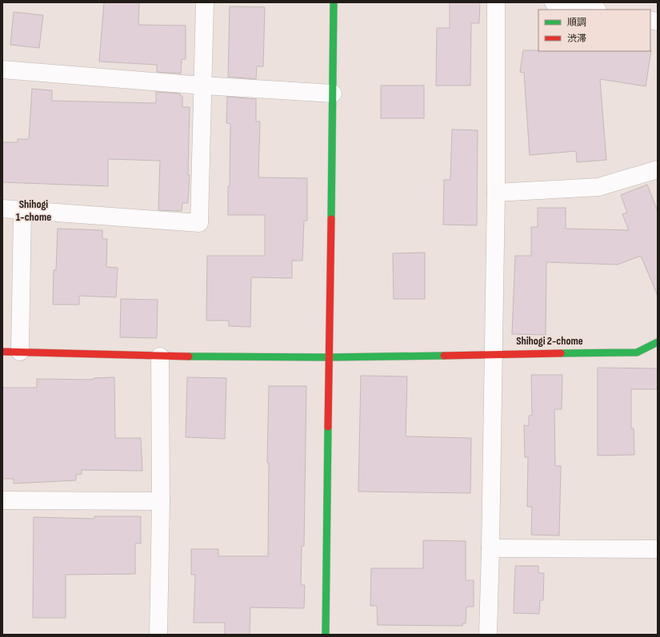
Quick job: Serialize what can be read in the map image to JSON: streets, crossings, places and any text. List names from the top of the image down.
{
  "districts": ["Shihogi 1-chome", "Shihogi 2-chome"],
  "legend": ["順調", "渋滞"]
}
